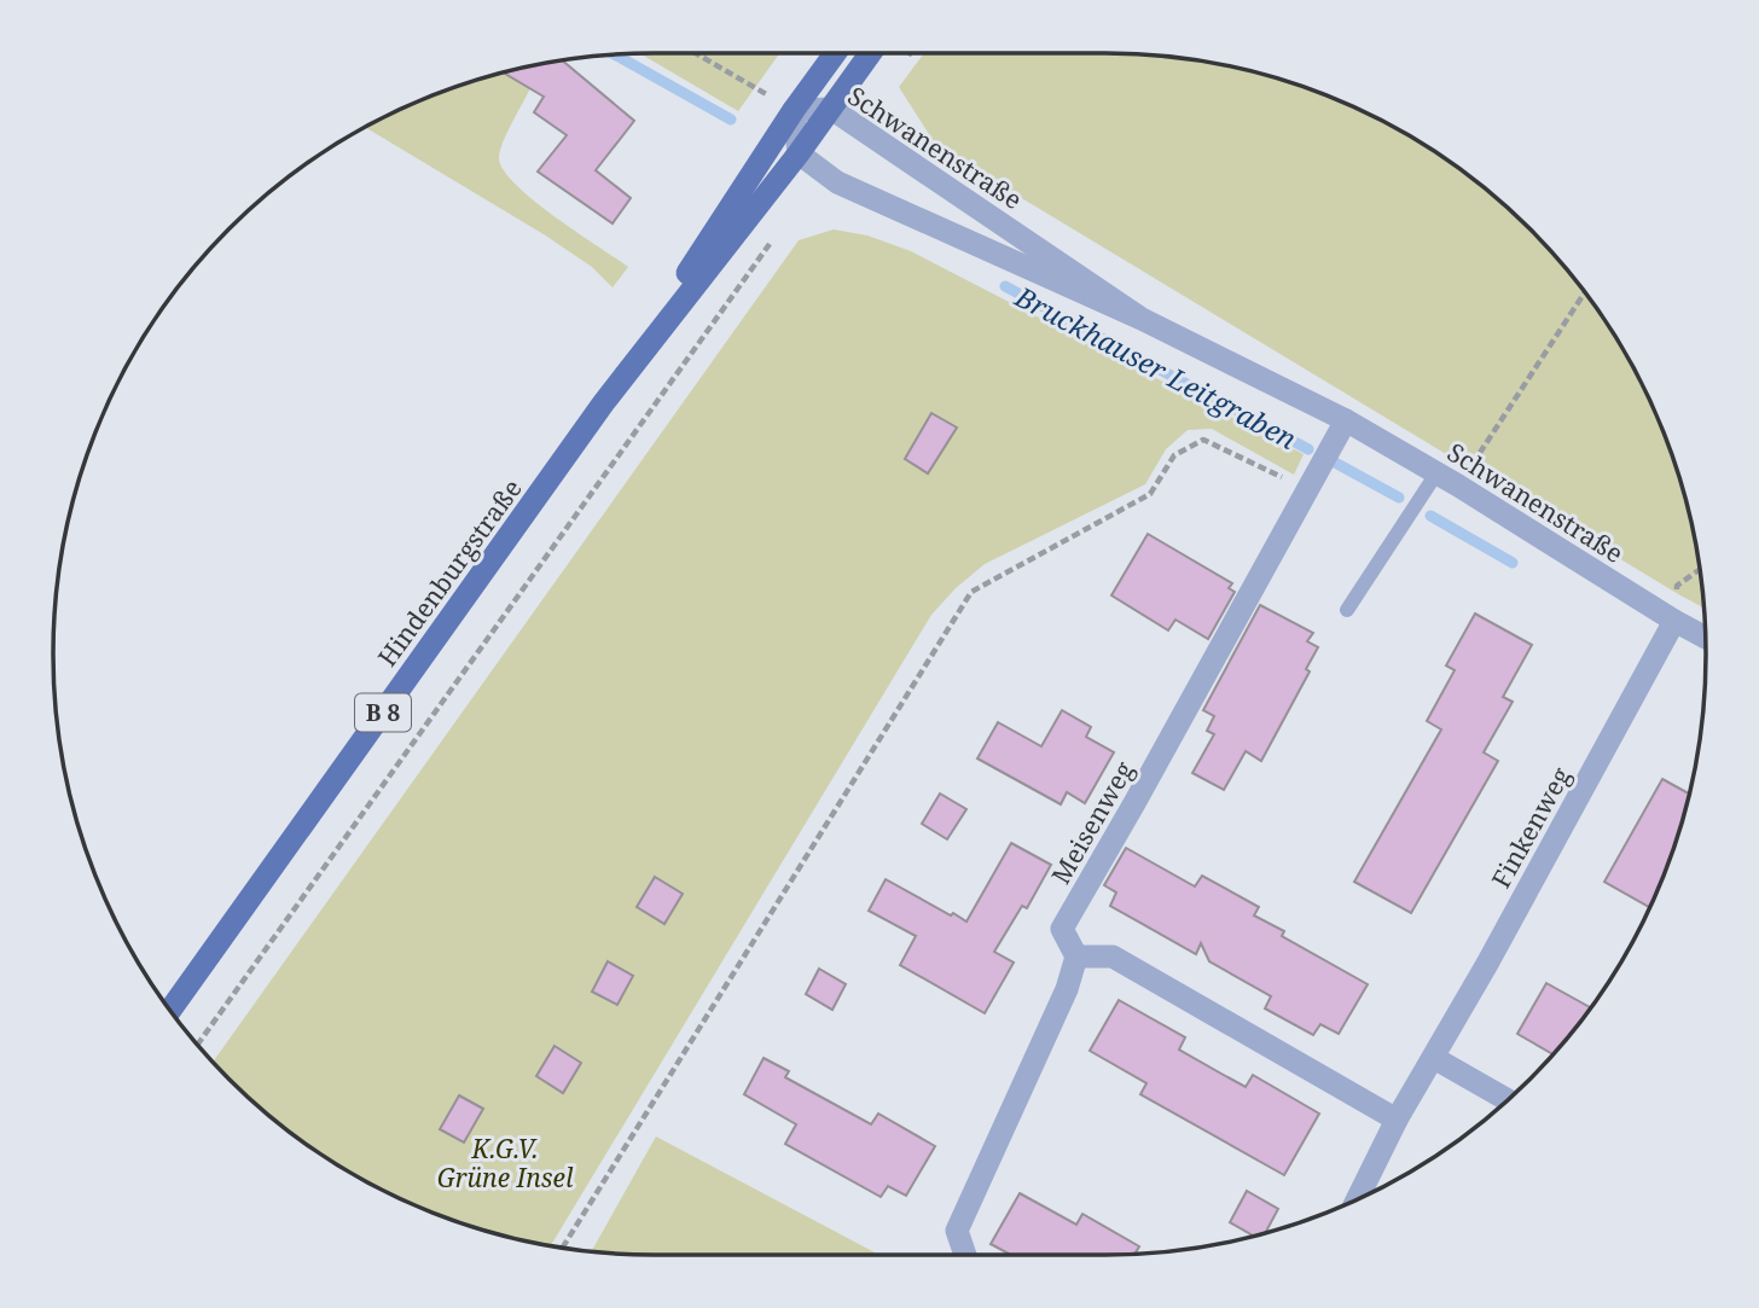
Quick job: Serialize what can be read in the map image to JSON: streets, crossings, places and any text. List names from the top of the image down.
{
  "streets": {
    "main road": ["Hindenburgstraße", "B 8"],
    "street": ["Schwanenstraße", "Meisenweg", "Finkenweg"]
  },
  "crossings": [
    ["Schwanenstraße", "Hindenburgstraße"],
    ["Schwanenstraße", "Meisenweg"],
    ["Schwanenstraße", "Finkenweg"]
  ],
  "water": ["Bruckhauser Leitgraben"],
  "parks": ["K.G.V. Grüne Insel"]
}
